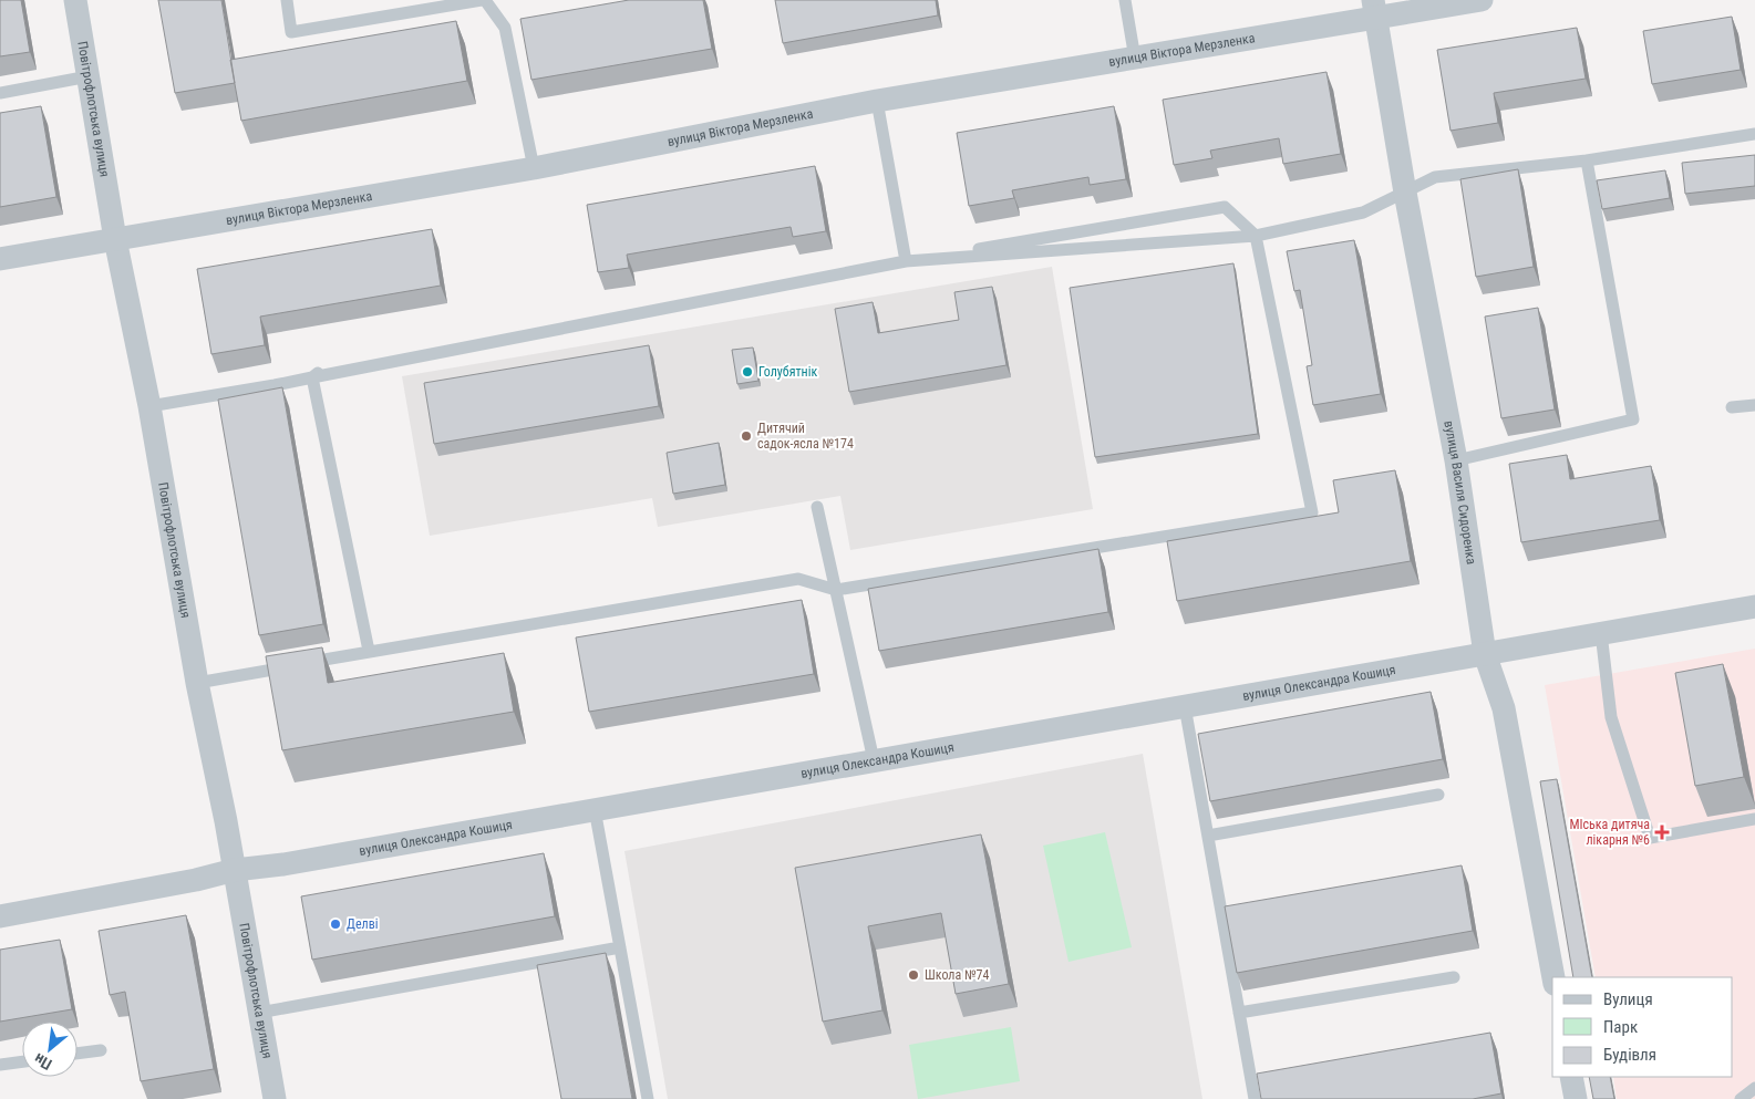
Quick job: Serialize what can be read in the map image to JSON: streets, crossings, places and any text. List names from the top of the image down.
{
  "streets": {
    "street": [
      "вулиця Віктора Мерзленка",
      "Повітрофлотська вулиця",
      "вулиця Василя Сидоренка",
      "вулиця Олександра Кошиця"
    ]
  },
  "crossings": [
    ["вулиця Віктора Мерзленка", "Повітрофлотська вулиця"],
    ["вулиця Віктора Мерзленка", "вулиця Василя Сидоренка"],
    ["Повітрофлотська вулиця", "вулиця Олександра Кошиця"],
    ["вулиця Василя Сидоренка", "вулиця Олександра Кошиця"]
  ],
  "places": {
    "other": [
      "Голубятнік",
      "Дитячий садок-ясла №174",
      "Делві",
      "Школа №74"
    ],
    "health": ["МІська дитяча лікарня №6"]
  },
  "legend": ["Вулиця", "Парк", "Будівля"],
  "north": "bottom left"
}
